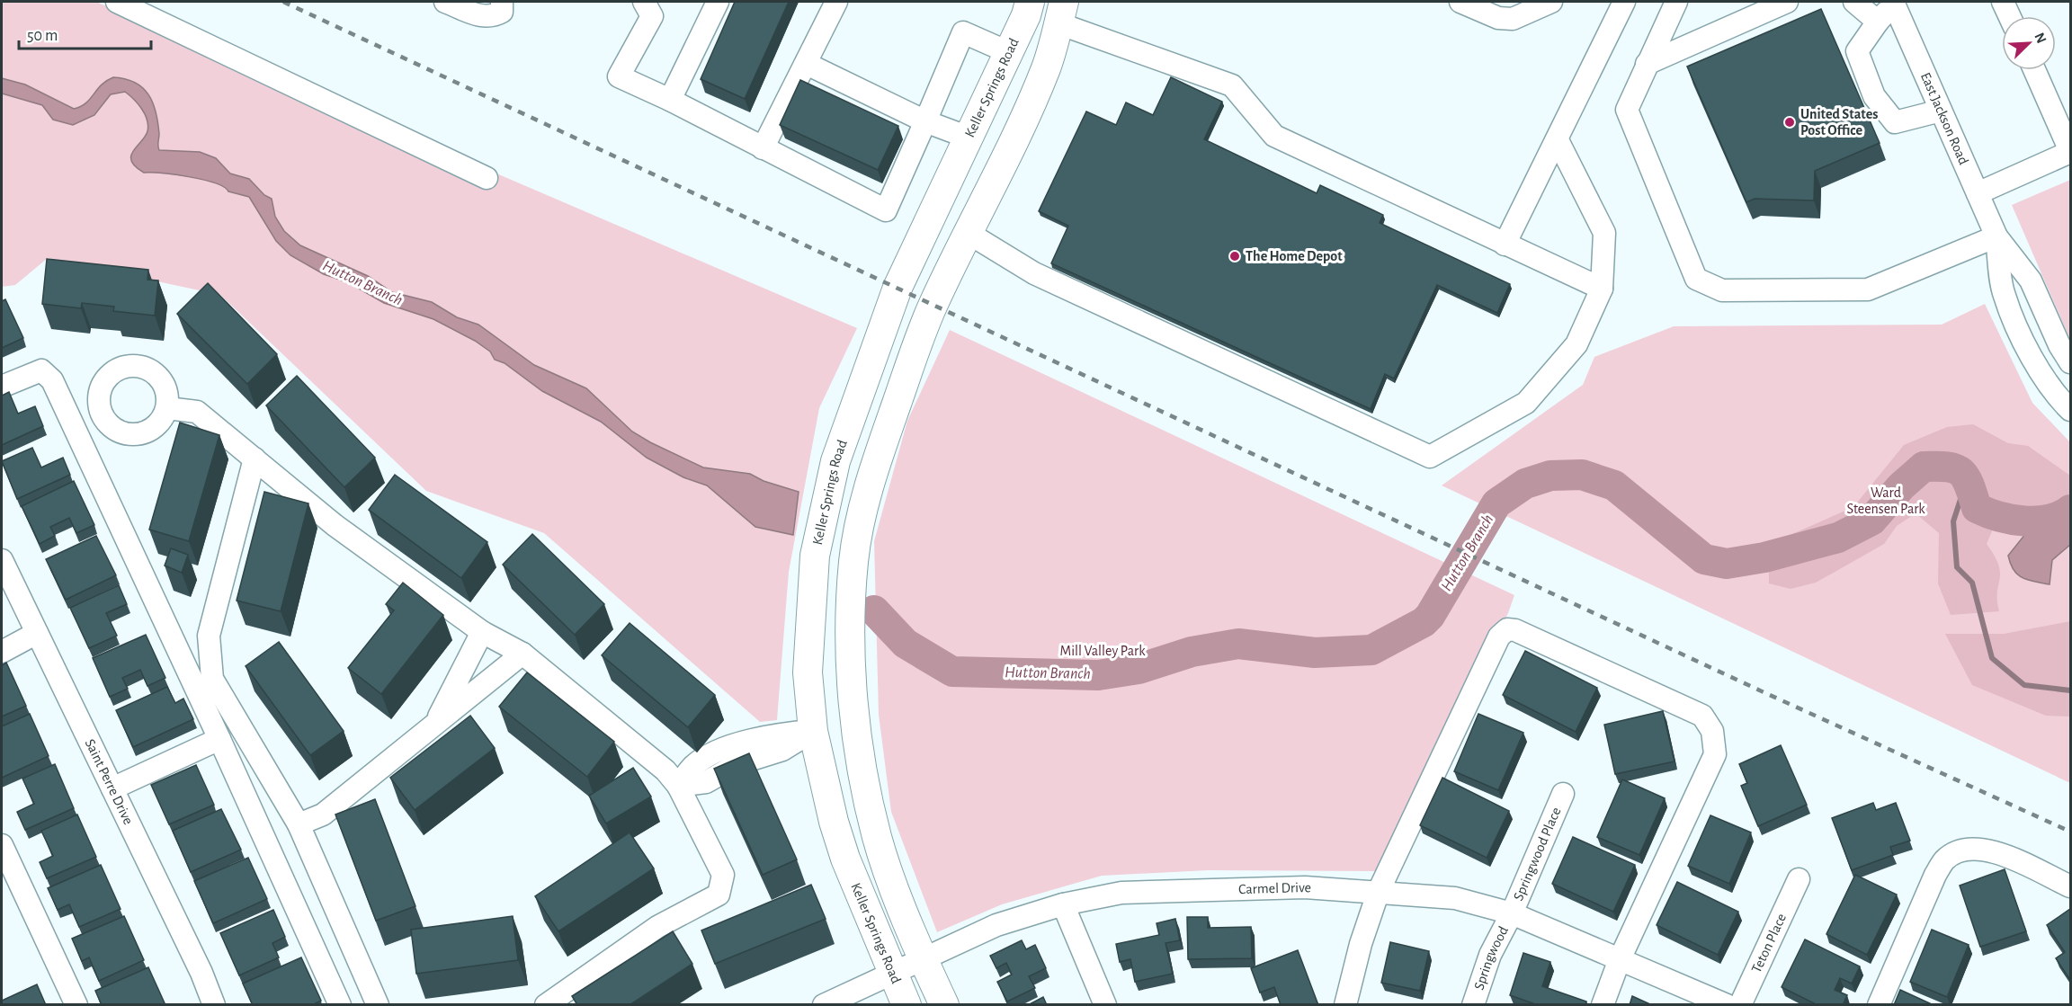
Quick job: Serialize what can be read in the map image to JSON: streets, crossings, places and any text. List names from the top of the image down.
{
  "streets": {
    "main road": ["Keller Springs Road"],
    "street": [
      "East Jackson Road",
      "Saint Perre Drive",
      "Springwood Place",
      "Carmel Drive",
      "Teton Place",
      "Springwood"
    ]
  },
  "crossings": [
    ["Keller Springs Road", "Carmel Drive"],
    ["Springwood Place", "Carmel Drive"],
    ["Springwood Place", "Springwood"],
    ["Carmel Drive", "Springwood"]
  ],
  "water": ["Hutton Branch"],
  "parks": ["Ward Steensen Park", "Mill Valley Park"],
  "places": ["United States Post Office", "The Home Depot"],
  "scale_bar": "50 m",
  "north": "top right"
}
